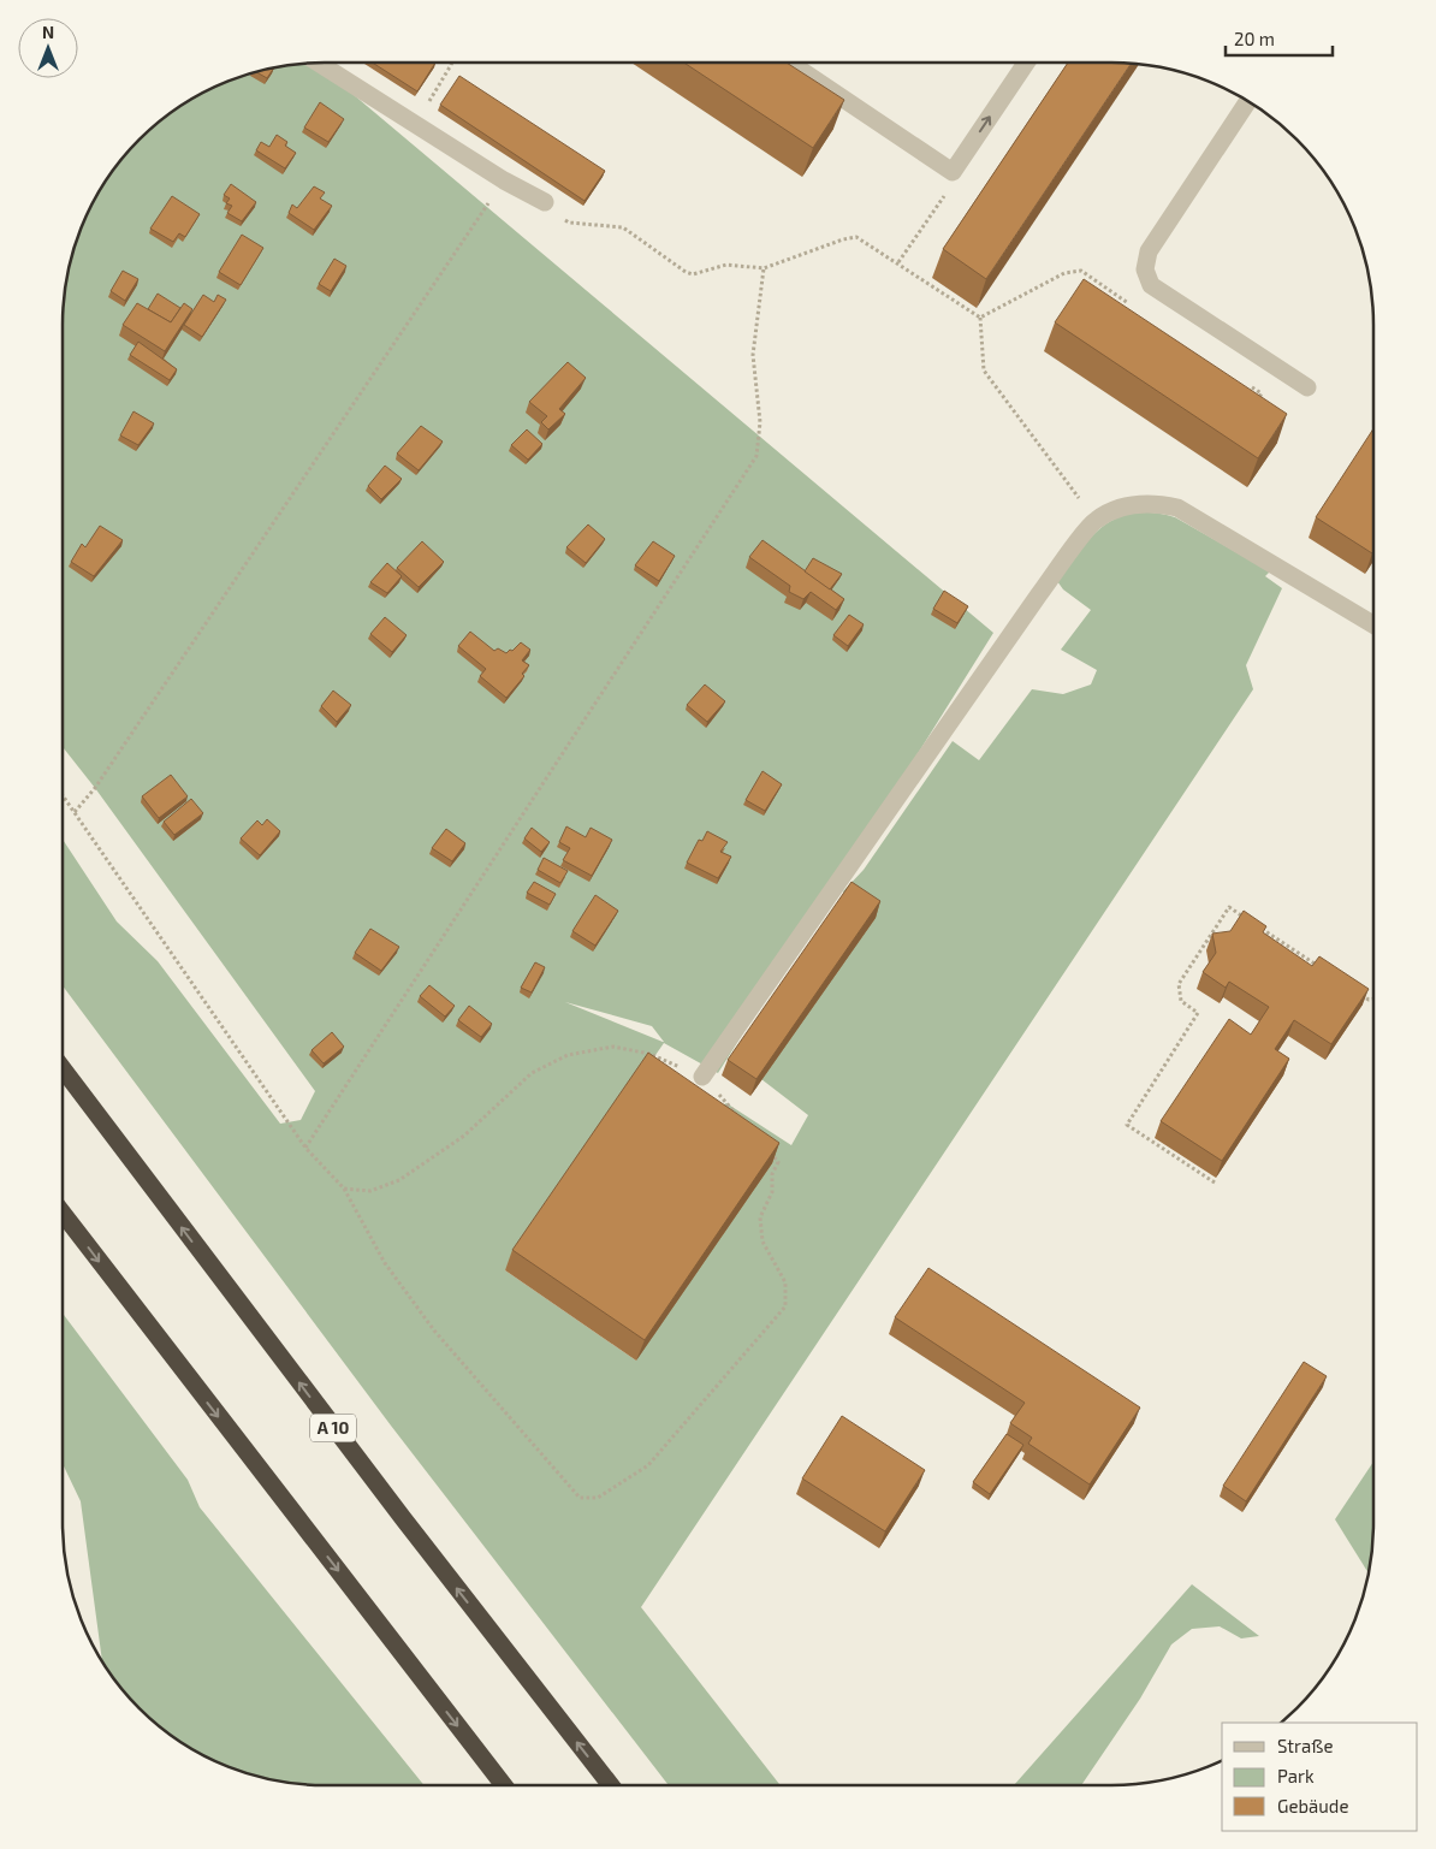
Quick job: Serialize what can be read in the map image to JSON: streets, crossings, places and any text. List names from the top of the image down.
{
  "streets": {
    "highway": ["A 10"]
  },
  "legend": ["Straße", "Park", "Gebäude"],
  "scale_bar": "20 m",
  "north": "top"
}
